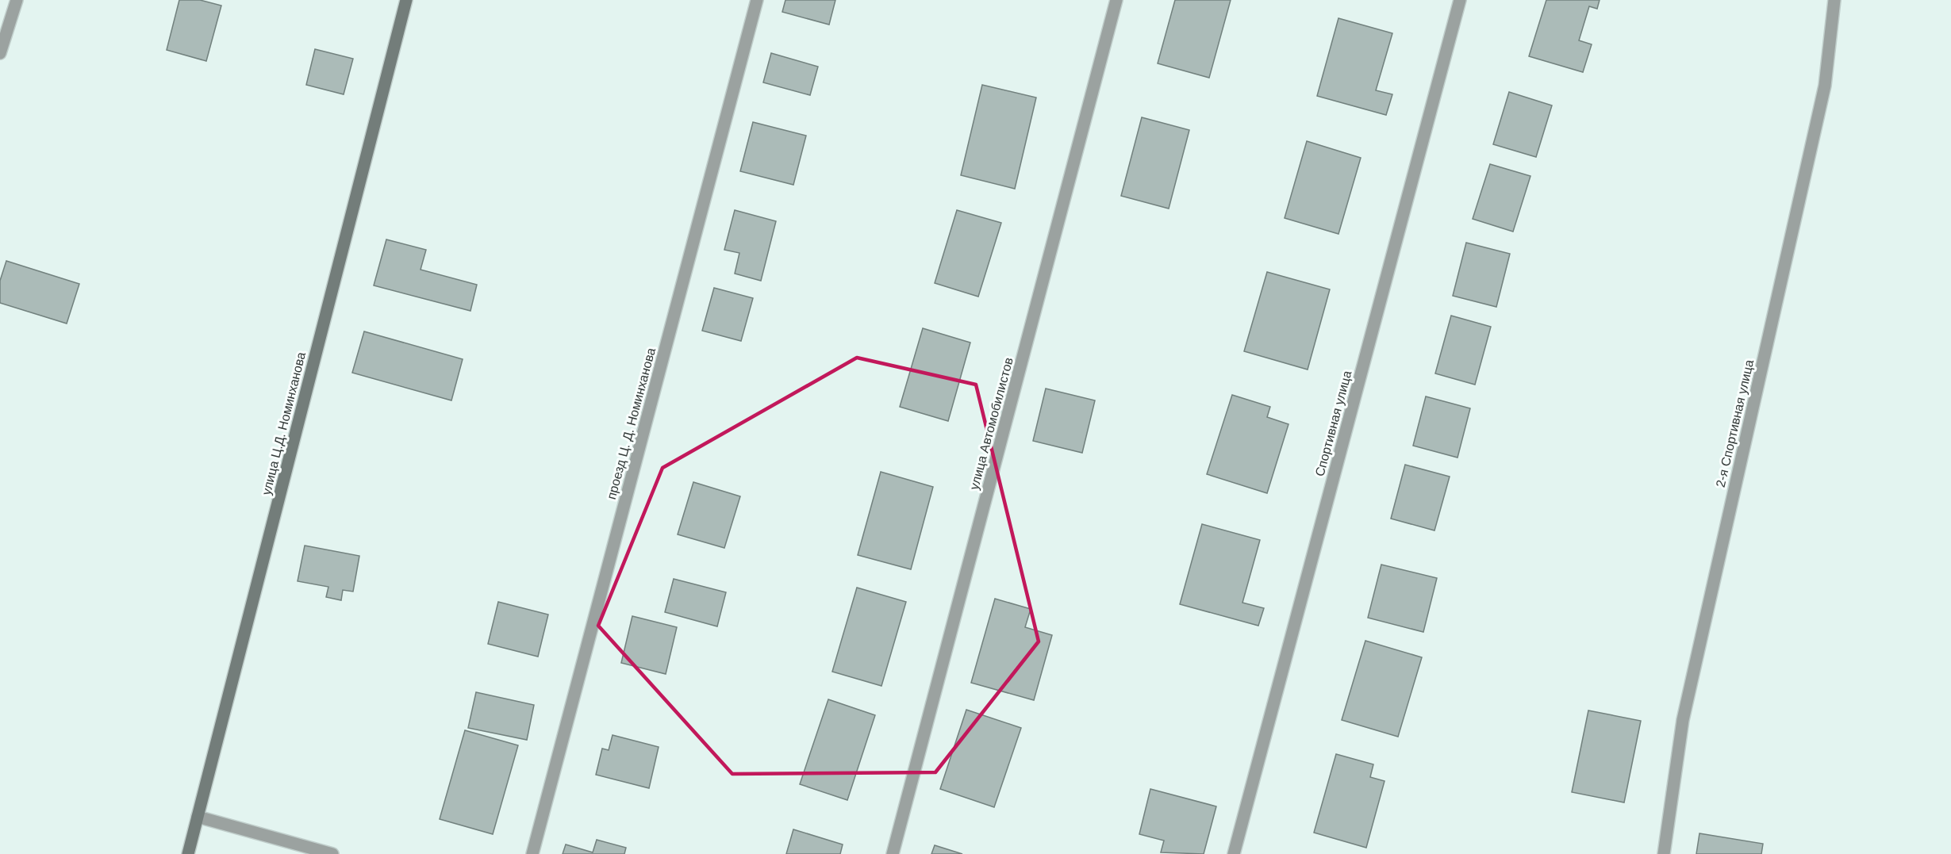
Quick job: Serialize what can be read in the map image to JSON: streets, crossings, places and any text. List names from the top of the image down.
{
  "streets": {
    "street": [
      "улица Ц.Д. Номинханова",
      "проезд Ц. Д. Номинханова",
      "улица Автомобилистов",
      "Спортивная улица",
      "2-я Спортивная улица"
    ]
  }
}
